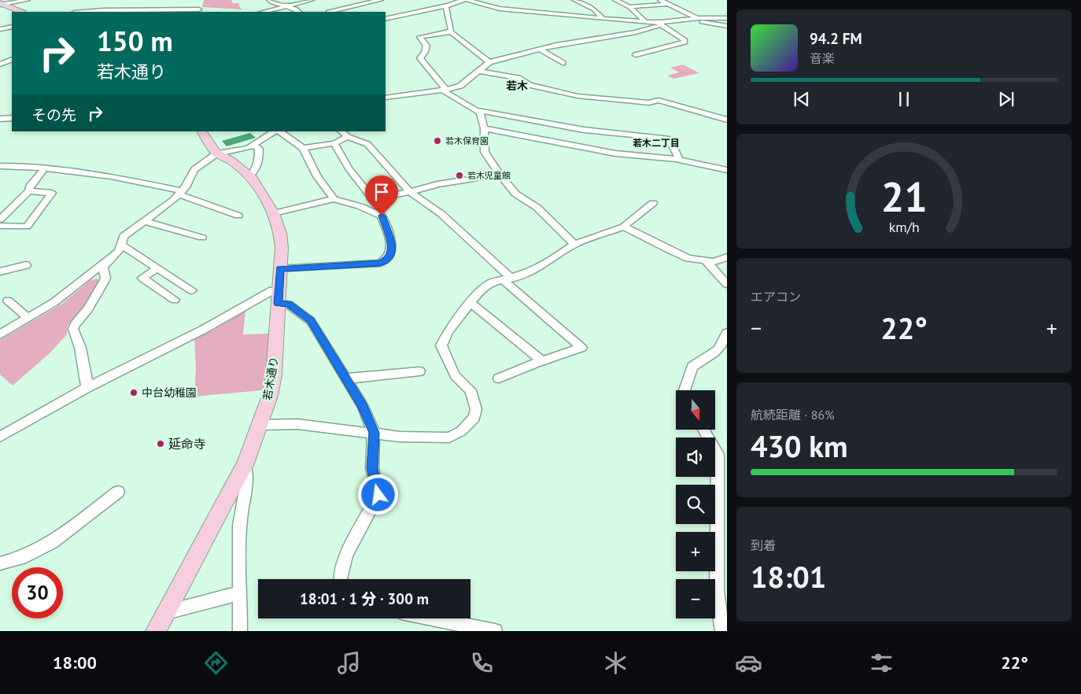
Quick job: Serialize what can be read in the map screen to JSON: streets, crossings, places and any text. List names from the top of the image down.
{
  "streets": {
    "street": ["若木通り"]
  },
  "districts": ["若木", "若木二丁目"],
  "places": [
    "若木保育園",
    "若木児童館",
    "中台幼稚園",
    "延命寺"
  ],
  "north": "bottom",
  "page": {
    "turn": ["150 m", "若木通り"],
    "song": ["94.2 FM", "音楽"],
    "then": "その先",
    "tile": [
      "エアコン",
      ["航続距離 · 86%", "430 km"],
      ["到着", "18:01"]
    ],
    "heat": ["−", "22°", "+"],
    "map_buttons": ["+", "−"],
    "limit": "30",
    "trip": "18:01 · 1 分 · 300 m",
    "tabs": ["18:00", "22°"],
    "gauge": ["21", "km/h"]
  }
}
